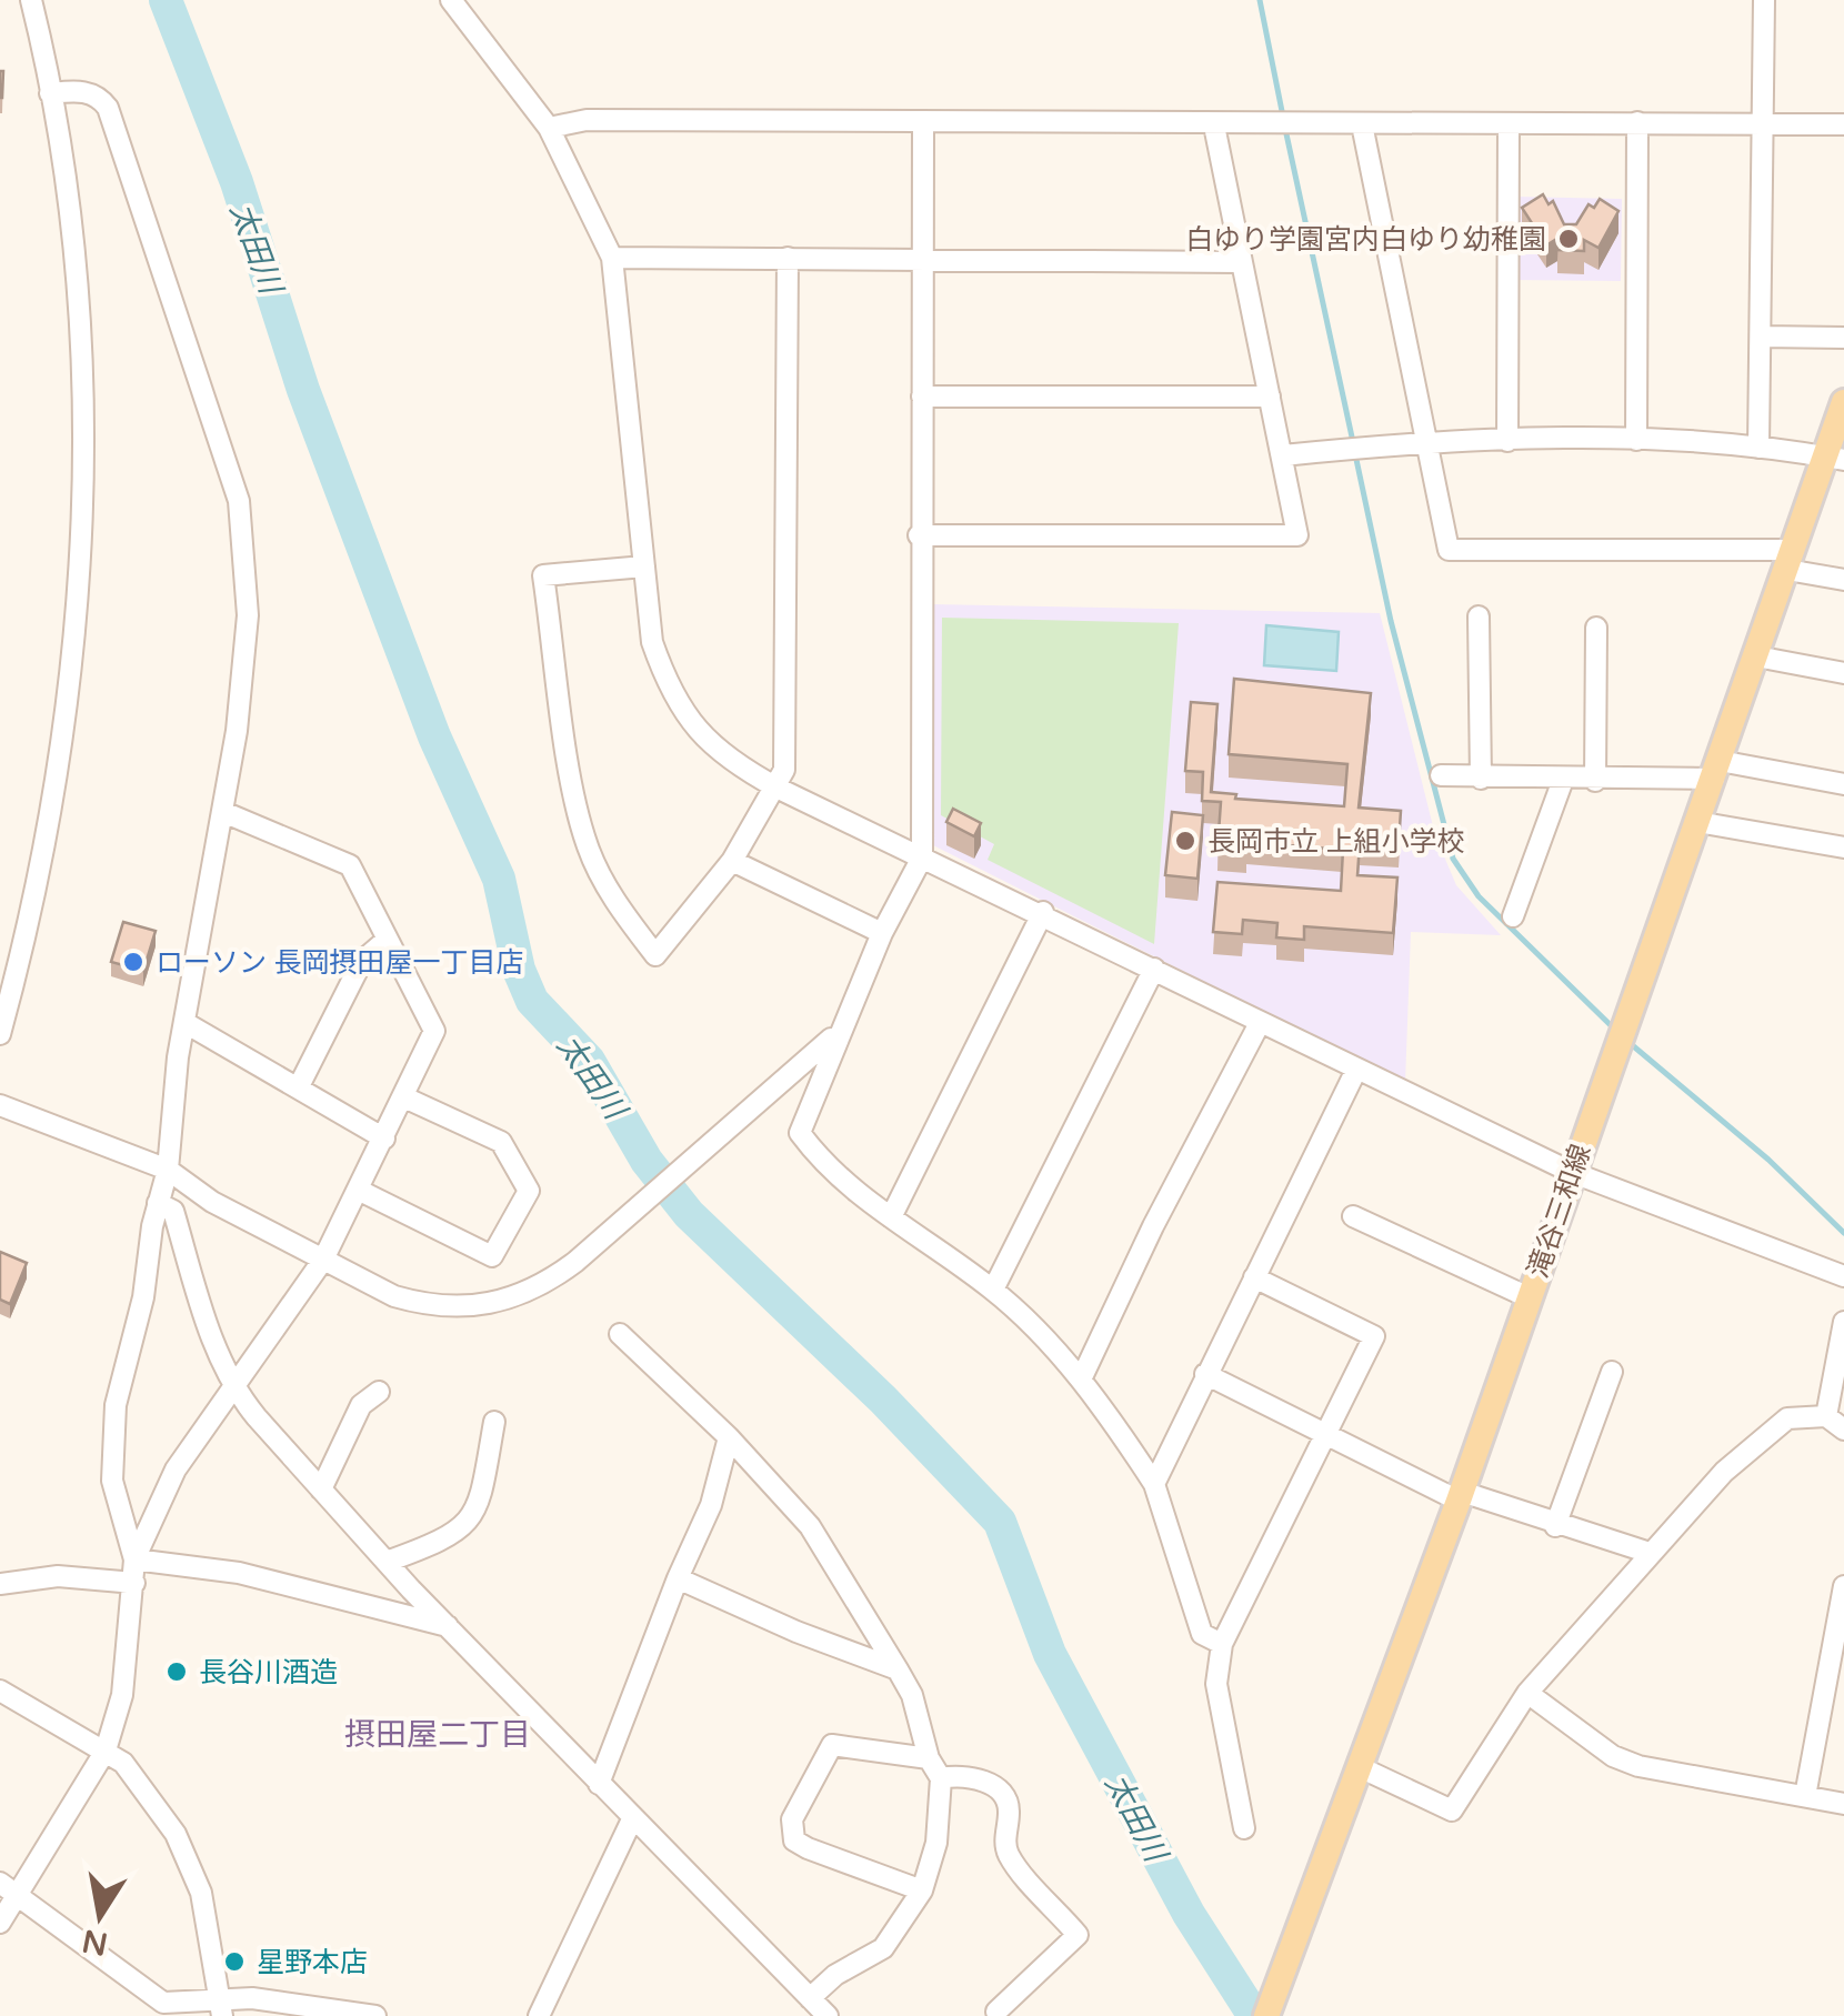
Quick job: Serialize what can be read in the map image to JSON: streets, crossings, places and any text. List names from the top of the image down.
{
  "streets": {
    "main road": ["滝谷三和線"]
  },
  "districts": ["摂田屋二丁目"],
  "water": ["太田川"],
  "places": [
    "白ゆり学園宮内白ゆり幼稚園",
    "長岡市立 上組小学校",
    "ローソン 長岡摂田屋一丁目店",
    "長谷川酒造",
    "星野本店"
  ],
  "north": "bottom"
}
